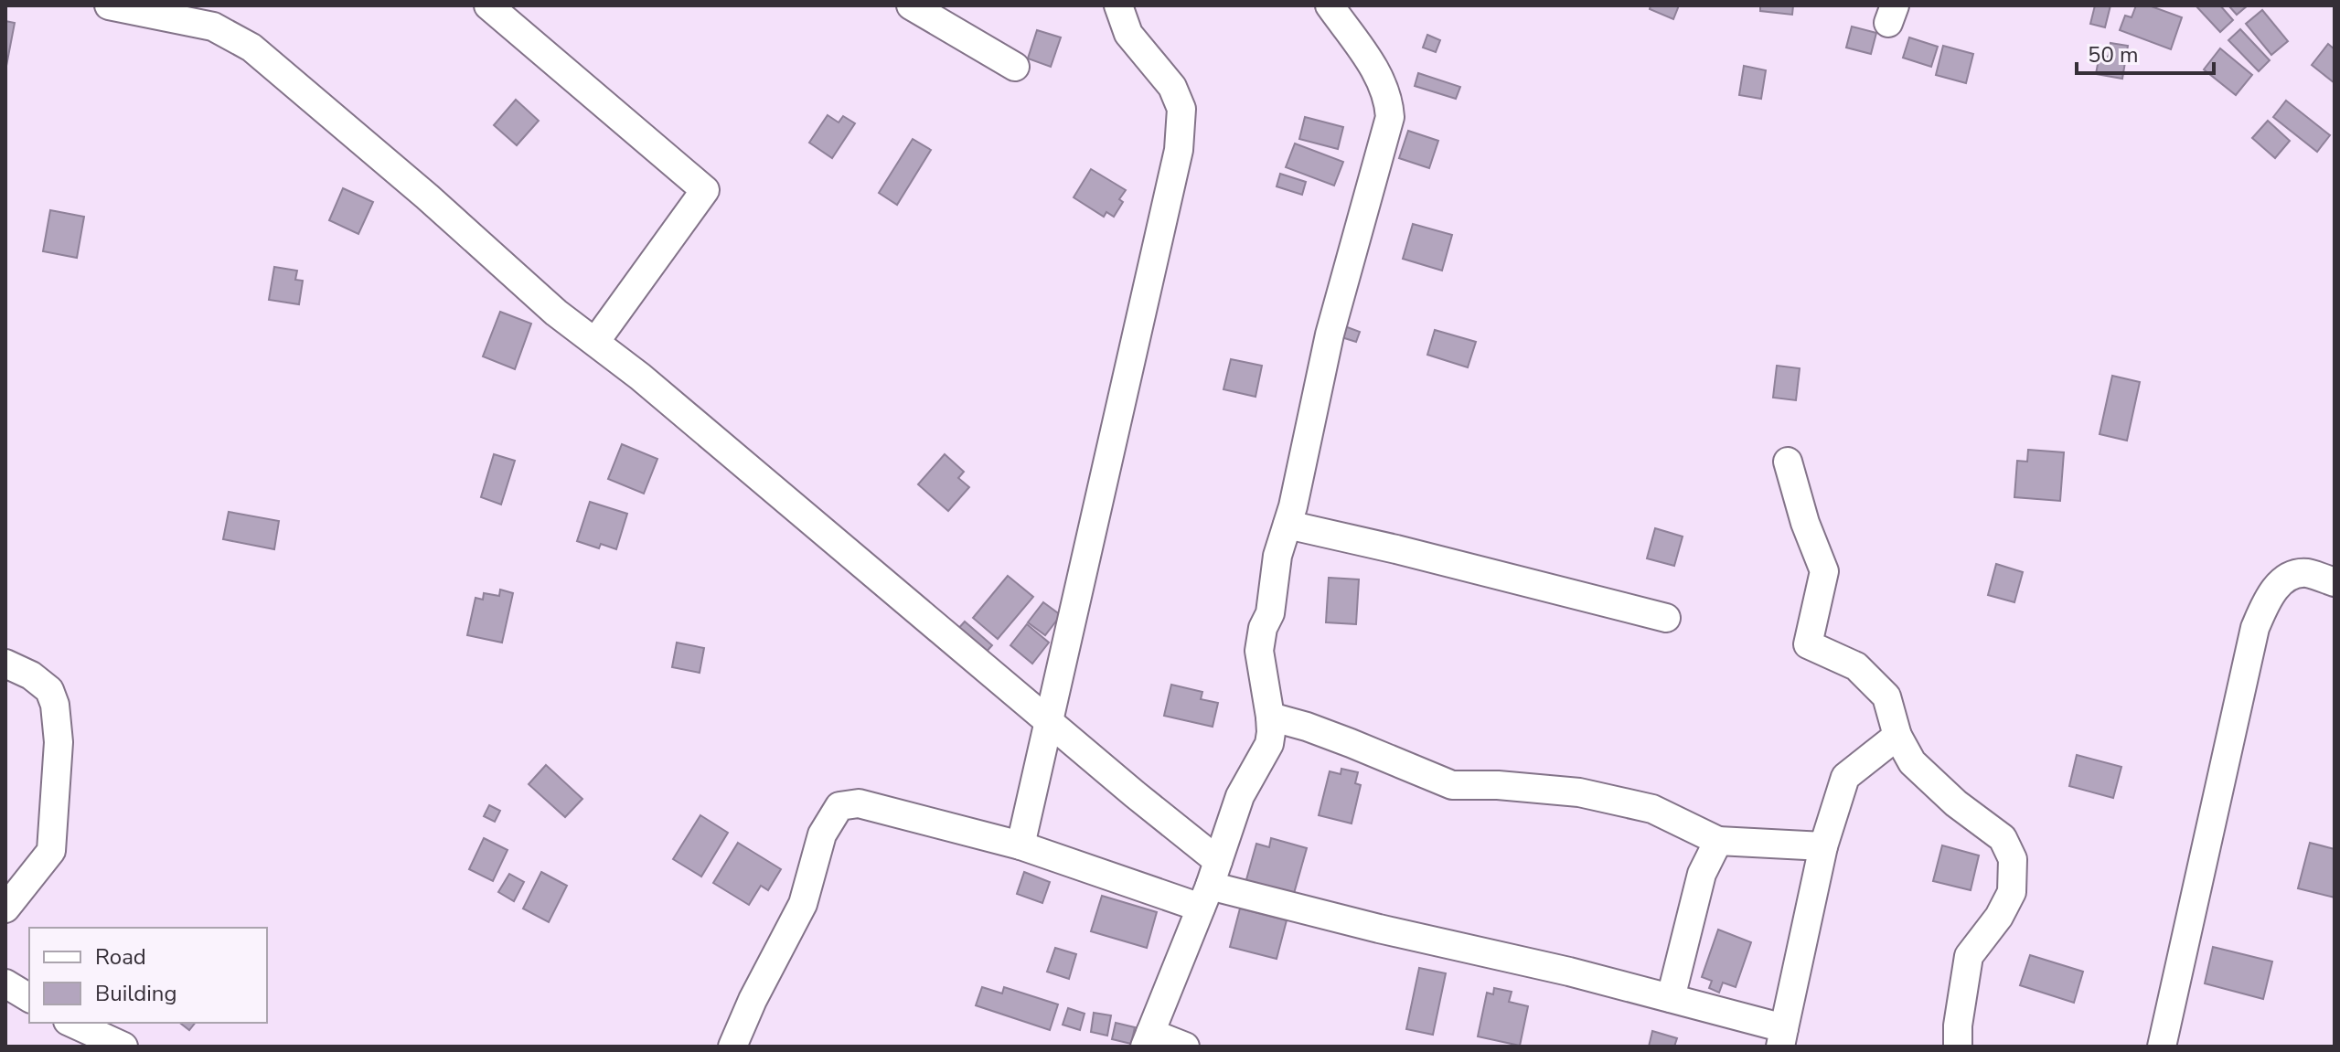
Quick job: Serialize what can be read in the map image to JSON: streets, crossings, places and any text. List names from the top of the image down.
{
  "legend": ["Road", "Building"],
  "scale_bar": "50 m"
}
